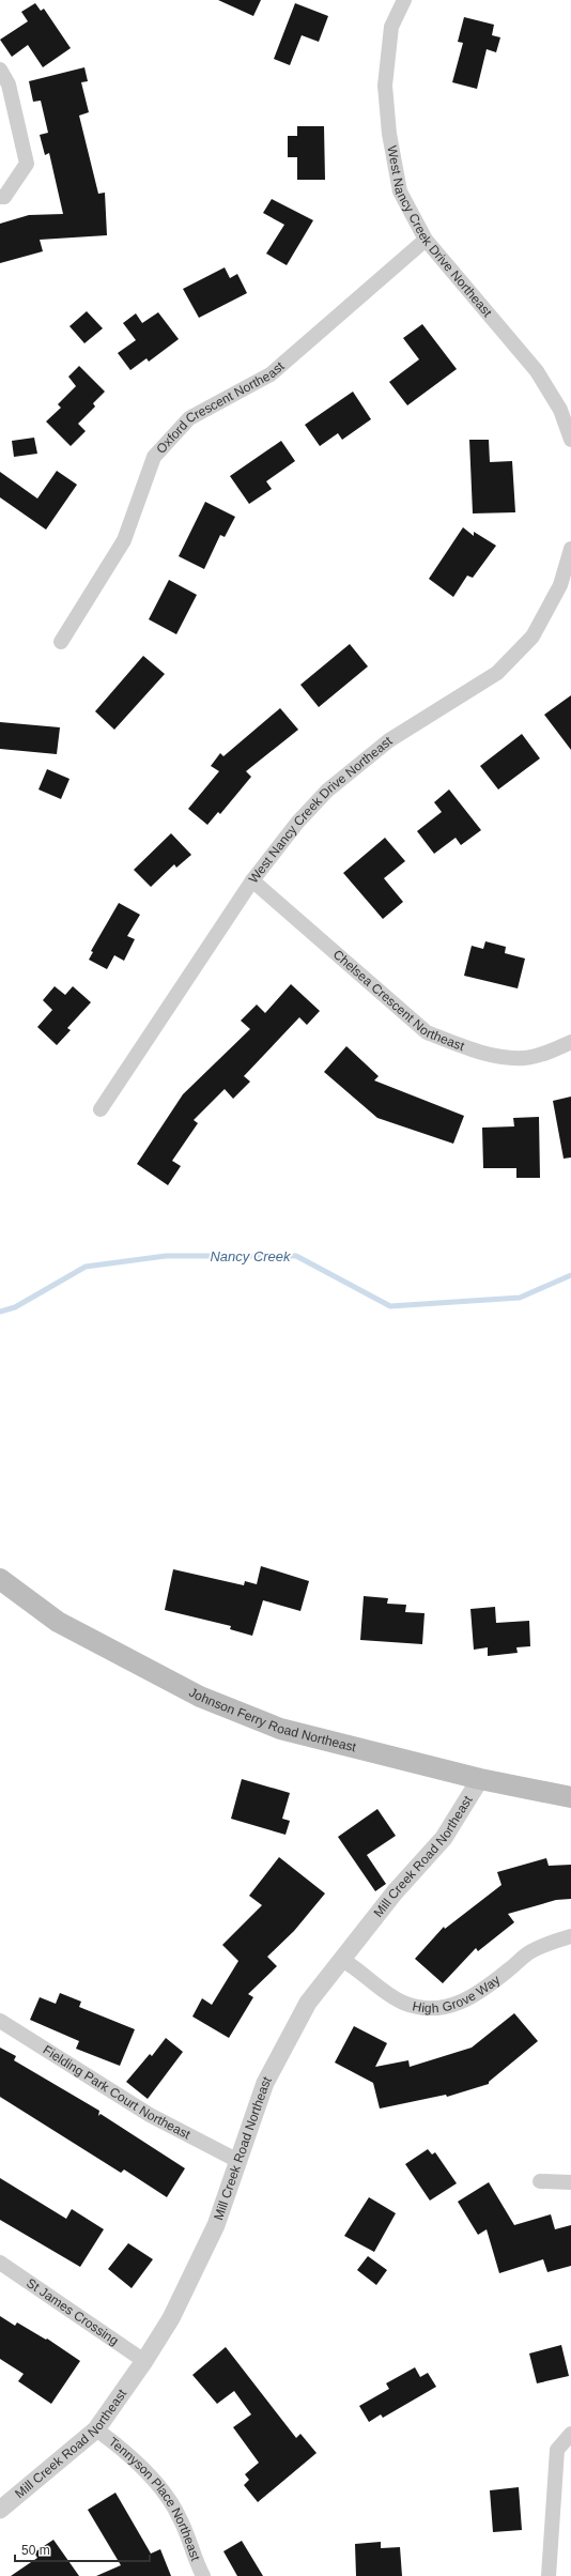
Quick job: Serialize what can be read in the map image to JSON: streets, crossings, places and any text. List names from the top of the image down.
{
  "streets": {
    "main road": ["Johnson Ferry Road Northeast"],
    "street": [
      "West Nancy Creek Drive Northeast",
      "Oxford Crescent Northeast",
      "Chelsea Crescent Northeast",
      "Mill Creek Road Northeast",
      "High Grove Way",
      "Fielding Park Court Northeast",
      "St James Crossing",
      "Tennyson Place Northeast"
    ]
  },
  "crossings": [
    ["West Nancy Creek Drive Northeast", "Oxford Crescent Northeast"],
    ["West Nancy Creek Drive Northeast", "Chelsea Crescent Northeast"],
    ["Johnson Ferry Road Northeast", "Mill Creek Road Northeast"],
    ["Mill Creek Road Northeast", "High Grove Way"],
    ["Mill Creek Road Northeast", "Fielding Park Court Northeast"],
    ["Mill Creek Road Northeast", "St James Crossing"],
    ["Mill Creek Road Northeast", "Tennyson Place Northeast"]
  ],
  "water": ["Nancy Creek"],
  "scale_bar": "50 m"
}
